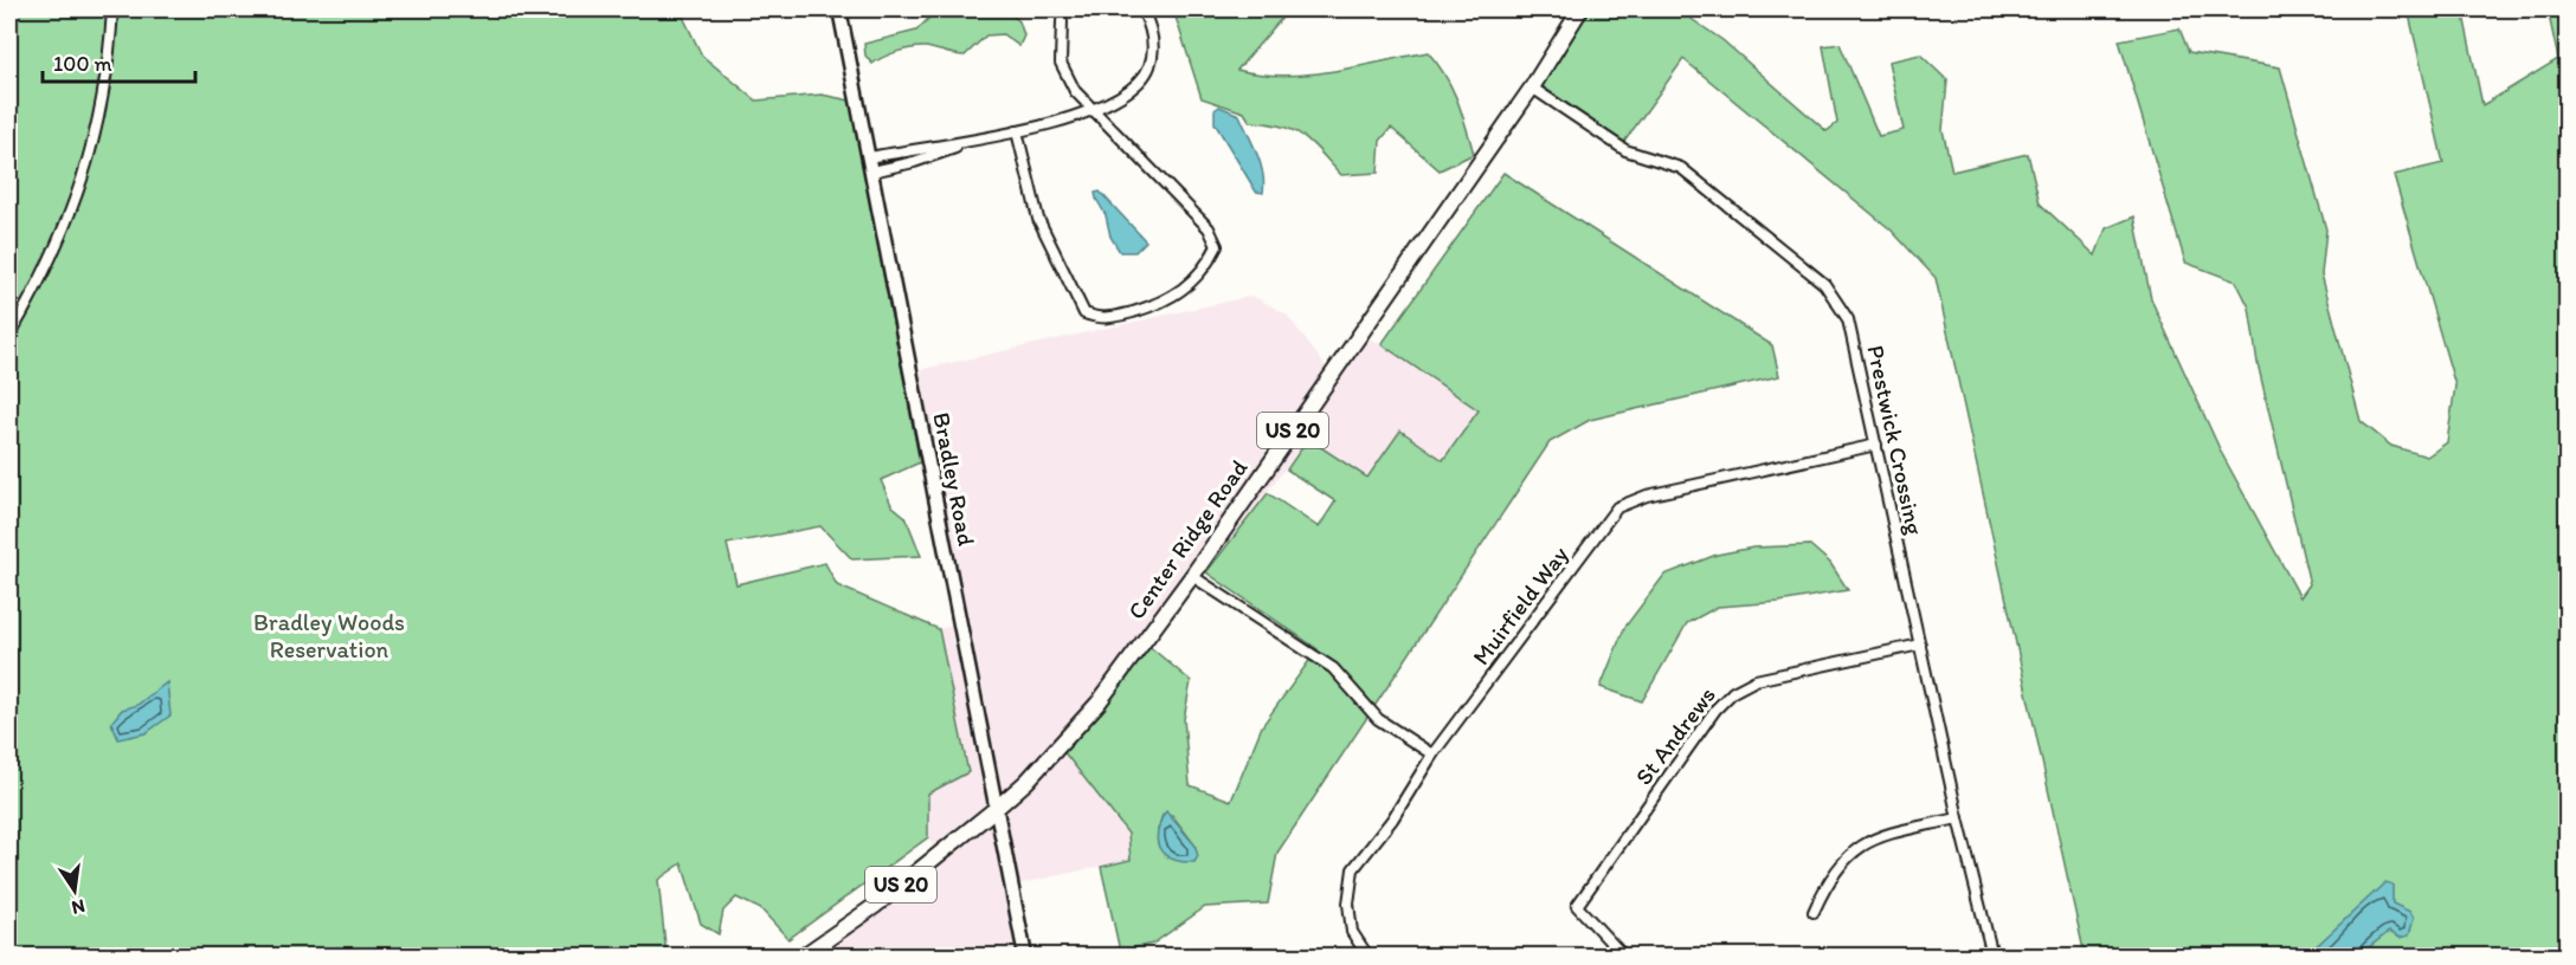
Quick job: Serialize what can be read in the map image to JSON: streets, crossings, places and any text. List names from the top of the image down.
{
  "streets": {
    "main road": ["US 20", "Center Ridge Road"],
    "street": [
      "Prestwick Crossing",
      "Bradley Road",
      "Muirfield Way",
      "St Andrews"
    ]
  },
  "crossings": [
    ["Prestwick Crossing", "Center Ridge Road"],
    ["Prestwick Crossing", "Muirfield Way"],
    ["Prestwick Crossing", "St Andrews"],
    ["Bradley Road", "Center Ridge Road"]
  ],
  "parks": ["Bradley Woods Reservation"],
  "scale_bar": "100 m",
  "north": "bottom"
}
